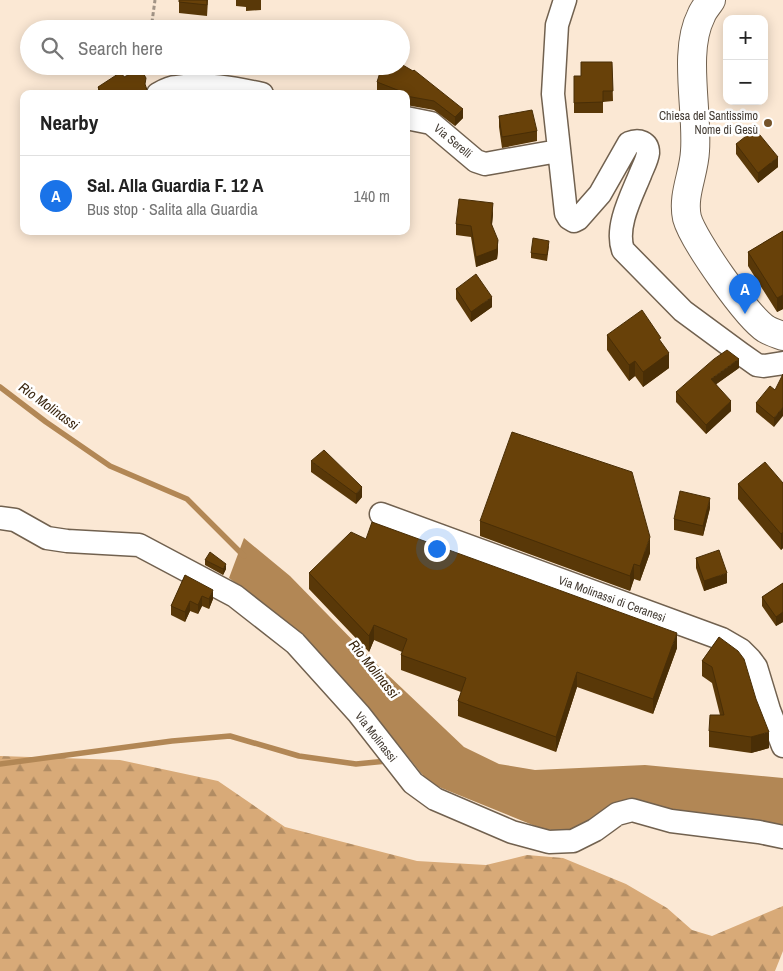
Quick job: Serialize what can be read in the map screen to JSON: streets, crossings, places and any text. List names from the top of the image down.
{
  "streets": {
    "street": ["Via Serelli", "Via Molinassi di Ceranesi", "Via Molinassi"]
  },
  "water": ["Rio Molinassi"],
  "places": ["Chiesa del Santissimo Nome di Gesù"],
  "page": {
    "map_buttons": ["+", "−"],
    "search": "Search here",
    "heading": "Nearby",
    "list": [
      {
        "mark": "A",
        "name": "Sal. Alla Guardia F. 12 A",
        "note": "Bus stop · Salita alla Guardia",
        "value": "140 m"
      }
    ],
    "pins": "A"
  }
}
